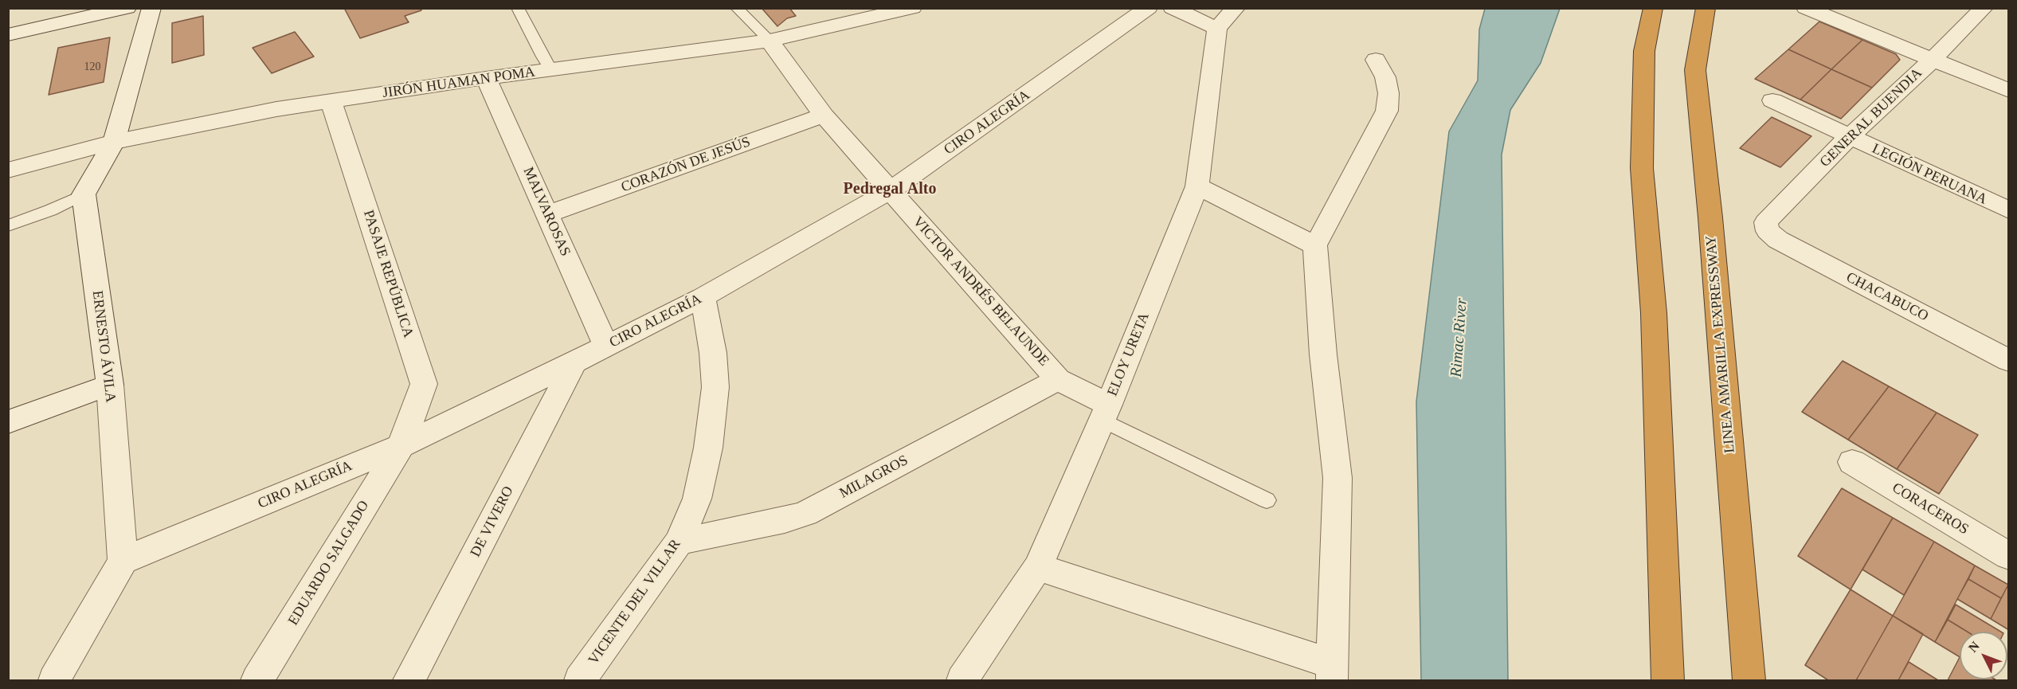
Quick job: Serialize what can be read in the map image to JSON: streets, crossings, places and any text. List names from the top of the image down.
{
  "streets": {
    "highway": ["LINEA AMARILLA EXPRESSWAY"],
    "street": [
      "JIRÓN HUAMAN POMA",
      "GENERAL BUENDIA",
      "CIRO ALEGRÍA",
      "CORAZÓN DE JESÚS",
      "LEGIÓN PERUANA",
      "MALVAROSAS",
      "PASAJE REPÚBLICA",
      "VICTOR ANDRÉS BELAUNDE",
      "CHACABUCO",
      "ERNESTO ÁVILA",
      "ELOY URETA",
      "MILAGROS",
      "CORACEROS",
      "DE VIVERO",
      "EDUARDO SALGADO",
      "VICENTE DEL VILLAR"
    ]
  },
  "crossings": [
    ["JIRÓN HUAMAN POMA", "MALVAROSAS"],
    ["JIRÓN HUAMAN POMA", "PASAJE REPÚBLICA"],
    ["JIRÓN HUAMAN POMA", "VICTOR ANDRÉS BELAUNDE"],
    ["GENERAL BUENDIA", "LEGIÓN PERUANA"],
    ["GENERAL BUENDIA", "CHACABUCO"],
    ["CIRO ALEGRÍA", "MALVAROSAS"],
    ["CIRO ALEGRÍA", "PASAJE REPÚBLICA"],
    ["CIRO ALEGRÍA", "VICTOR ANDRÉS BELAUNDE"],
    ["CIRO ALEGRÍA", "ERNESTO ÁVILA"],
    ["CIRO ALEGRÍA", "DE VIVERO"],
    ["CIRO ALEGRÍA", "EDUARDO SALGADO"],
    ["CIRO ALEGRÍA", "VICENTE DEL VILLAR"],
    ["CORAZÓN DE JESÚS", "MALVAROSAS"],
    ["CORAZÓN DE JESÚS", "VICTOR ANDRÉS BELAUNDE"],
    ["PASAJE REPÚBLICA", "EDUARDO SALGADO"],
    ["VICTOR ANDRÉS BELAUNDE", "ELOY URETA"],
    ["VICTOR ANDRÉS BELAUNDE", "MILAGROS"],
    ["MILAGROS", "VICENTE DEL VILLAR"]
  ],
  "districts": ["Pedregal Alto"],
  "water": ["Rimac River"],
  "house_numbers": ["120"],
  "north": "top left"
}
